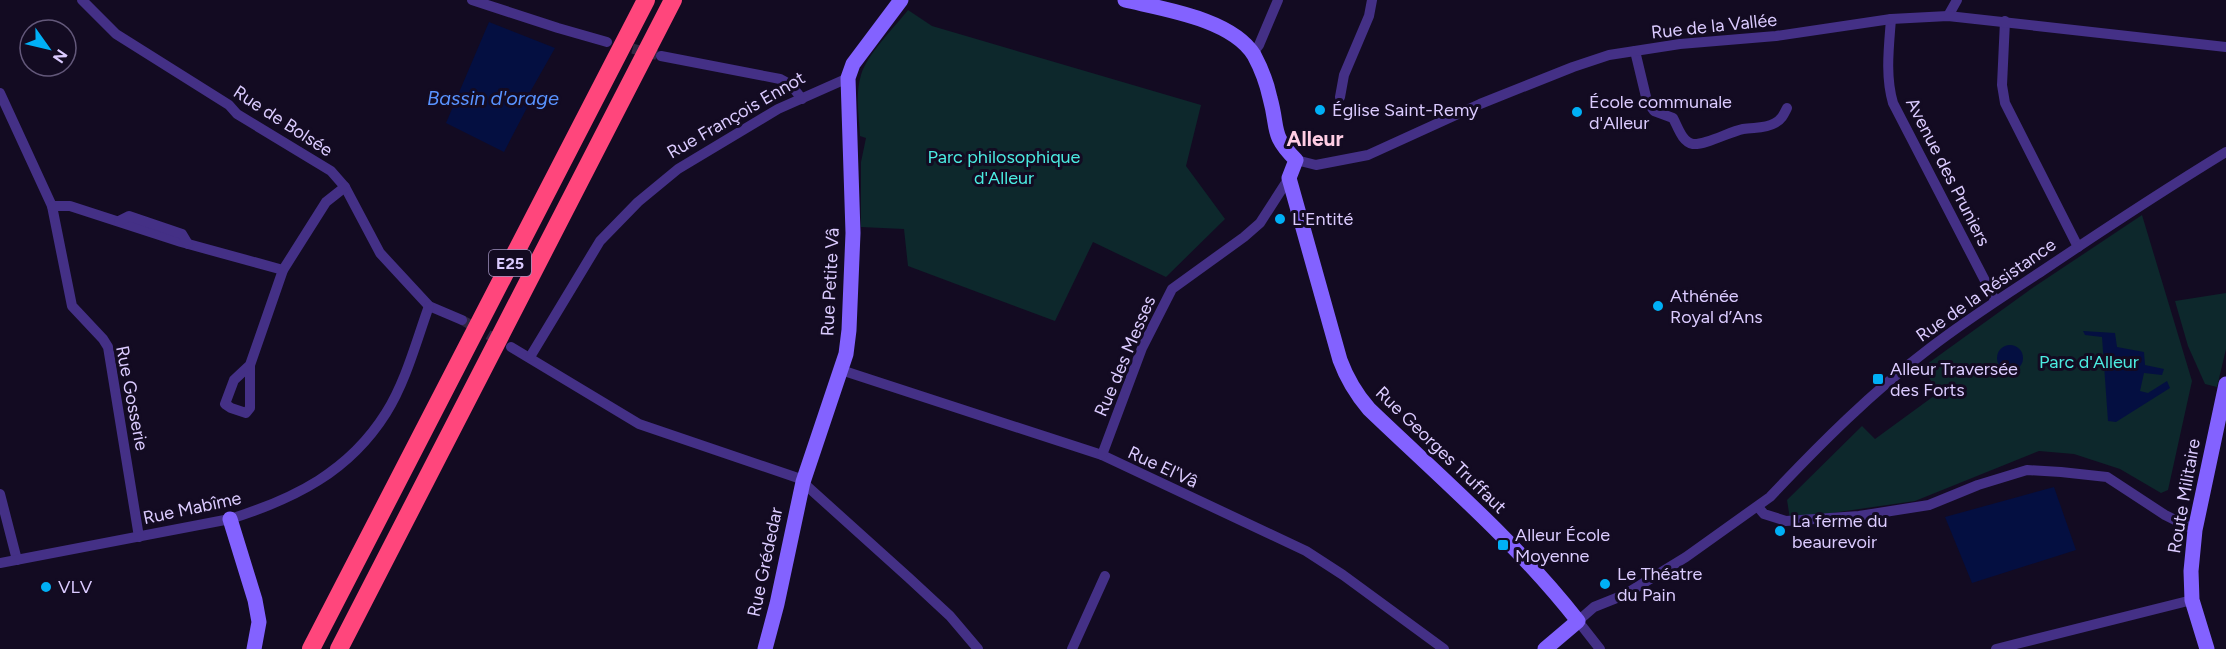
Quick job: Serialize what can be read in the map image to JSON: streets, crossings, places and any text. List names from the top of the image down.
{
  "streets": {
    "highway": ["E25"],
    "street": [
      "Rue de la Vallée",
      "Rue François Ennot",
      "Rue de Bolsée",
      "Avenue des Pruniers",
      "Rue Petite Vâ",
      "Rue de la Résistance",
      "Rue des Messes",
      "Rue Gosserie",
      "Rue Georges Truffaut",
      "Rue El'Vâ",
      "Route Militaire",
      "Rue Mabîme",
      "Rue Grédedar"
    ]
  },
  "crossings": [
    ["Rue de la Vallée", "Avenue des Pruniers"],
    ["Rue François Ennot", "Rue Petite Vâ"],
    ["Rue de Bolsée", "Rue Mabîme"],
    ["Avenue des Pruniers", "Rue de la Résistance"],
    ["Rue Petite Vâ", "Rue El'Vâ"],
    ["Rue Petite Vâ", "Rue Grédedar"],
    ["Rue de la Résistance", "Rue Georges Truffaut"],
    ["Rue des Messes", "Rue Georges Truffaut"],
    ["Rue des Messes", "Rue El'Vâ"],
    ["Rue Gosserie", "Rue Mabîme"]
  ],
  "districts": ["Alleur"],
  "water": ["Bassin d'orage"],
  "parks": ["Parc philosophique d'Alleur", "Parc d'Alleur"],
  "places": {
    "other": [
      "Église Saint-Remy",
      "École communale d'Alleur",
      "L'Entité",
      "Athénée Royal d’Ans",
      "La ferme du beaurevoir",
      "Le Théatre du Pain",
      "VLV"
    ],
    "transit": ["Alleur Traversée des Forts", "Alleur École Moyenne"]
  },
  "north": "bottom right"
}
